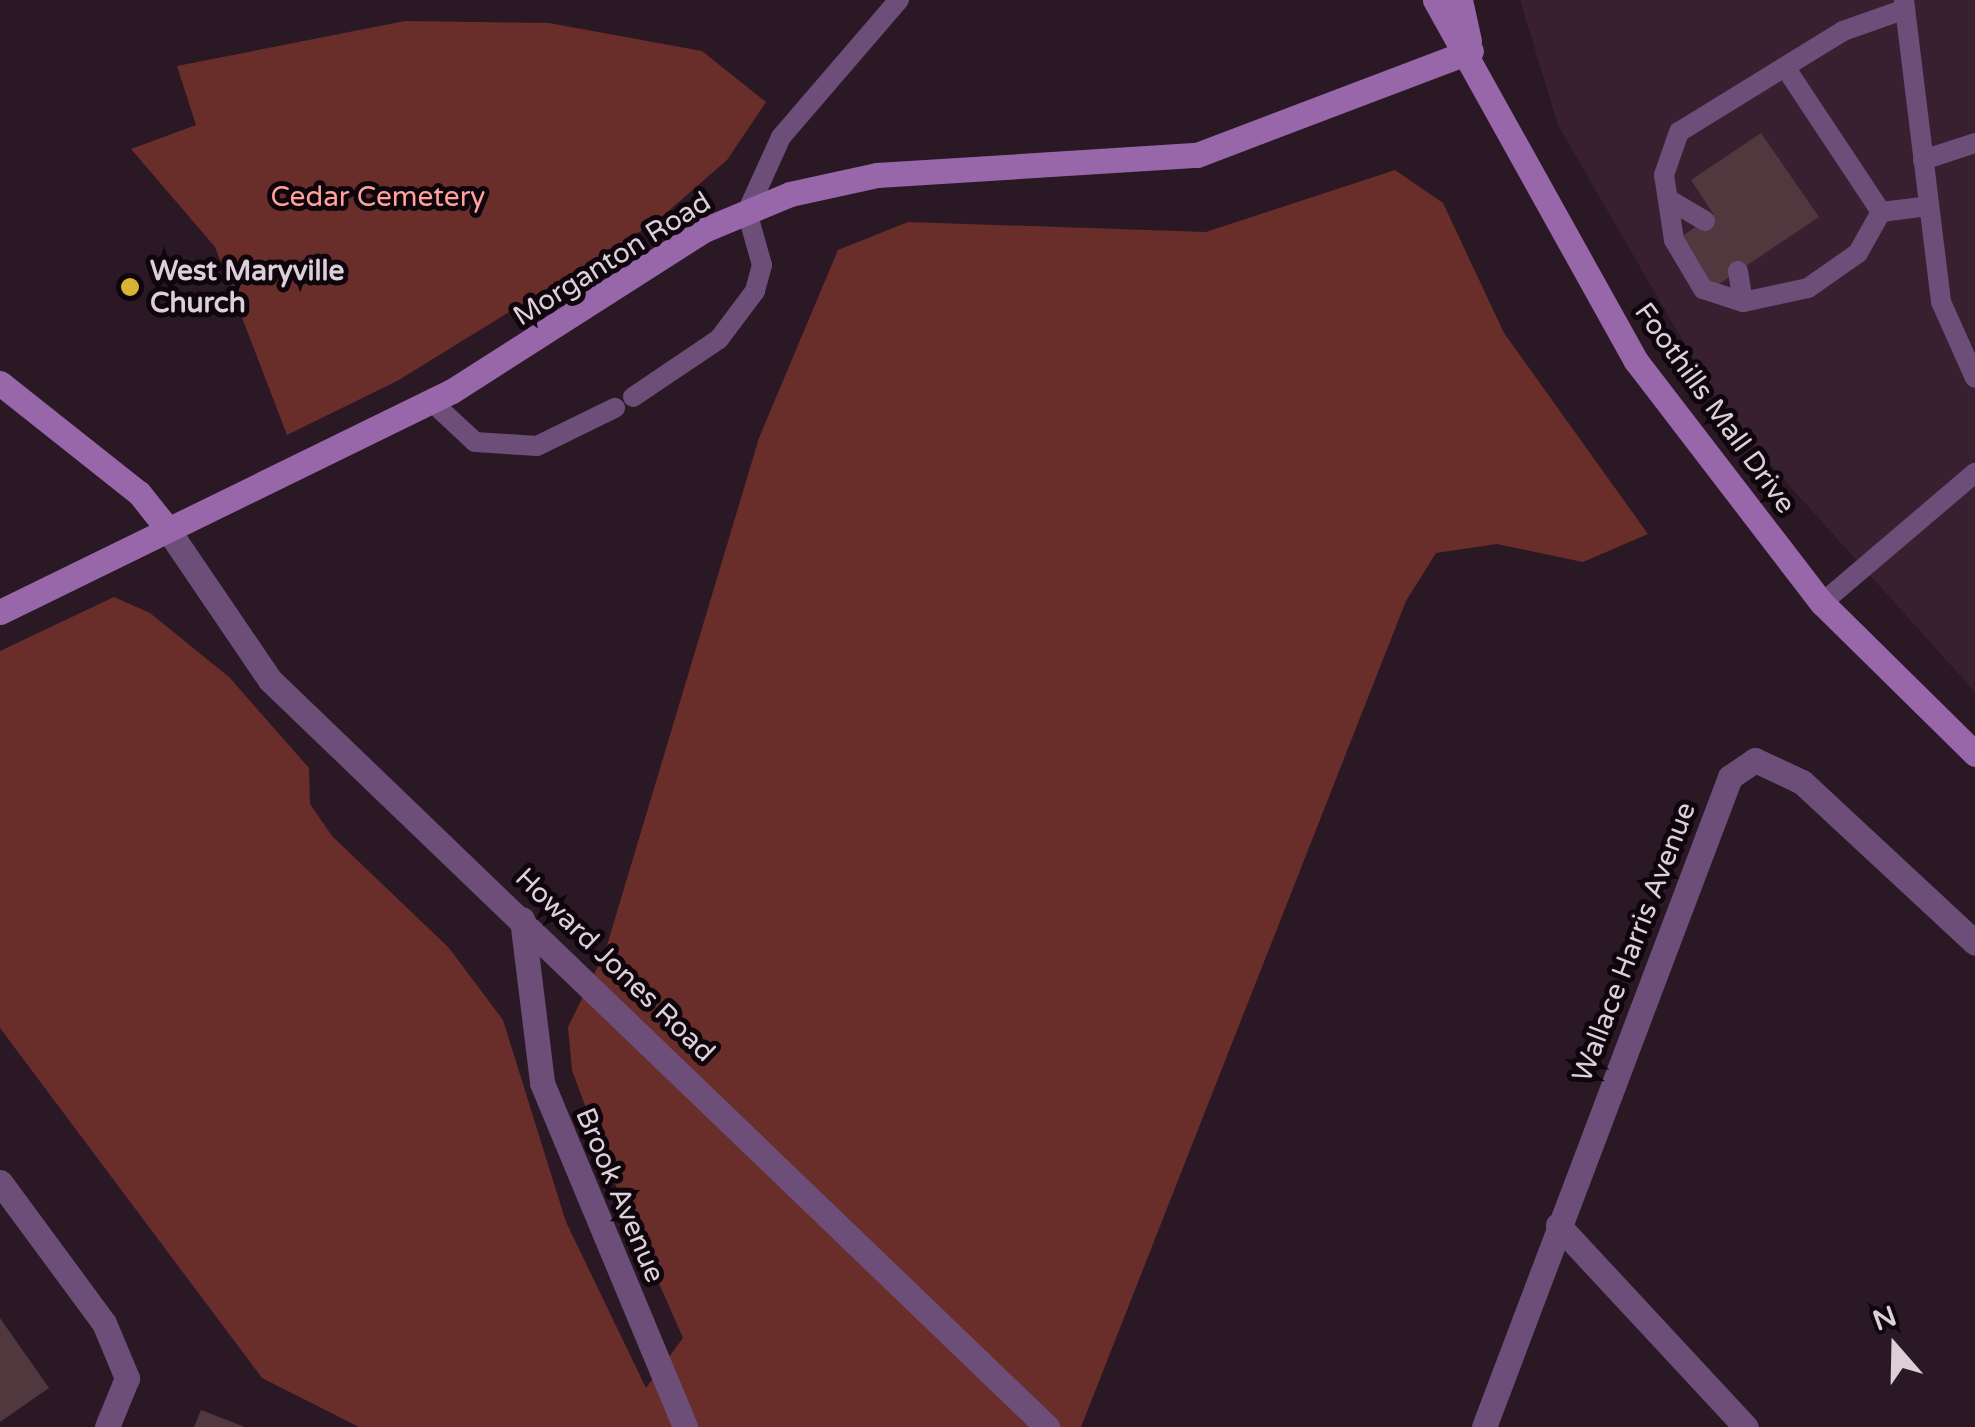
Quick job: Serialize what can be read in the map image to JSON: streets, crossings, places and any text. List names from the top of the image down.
{
  "streets": {
    "street": [
      "Morganton Road",
      "Foothills Mall Drive",
      "Wallace Harris Avenue",
      "Howard Jones Road",
      "Brook Avenue"
    ]
  },
  "crossings": [
    ["Morganton Road", "Foothills Mall Drive"],
    ["Morganton Road", "Howard Jones Road"],
    ["Howard Jones Road", "Brook Avenue"]
  ],
  "parks": ["Cedar Cemetery"],
  "places": ["West Maryville Church"],
  "north": "top"
}
